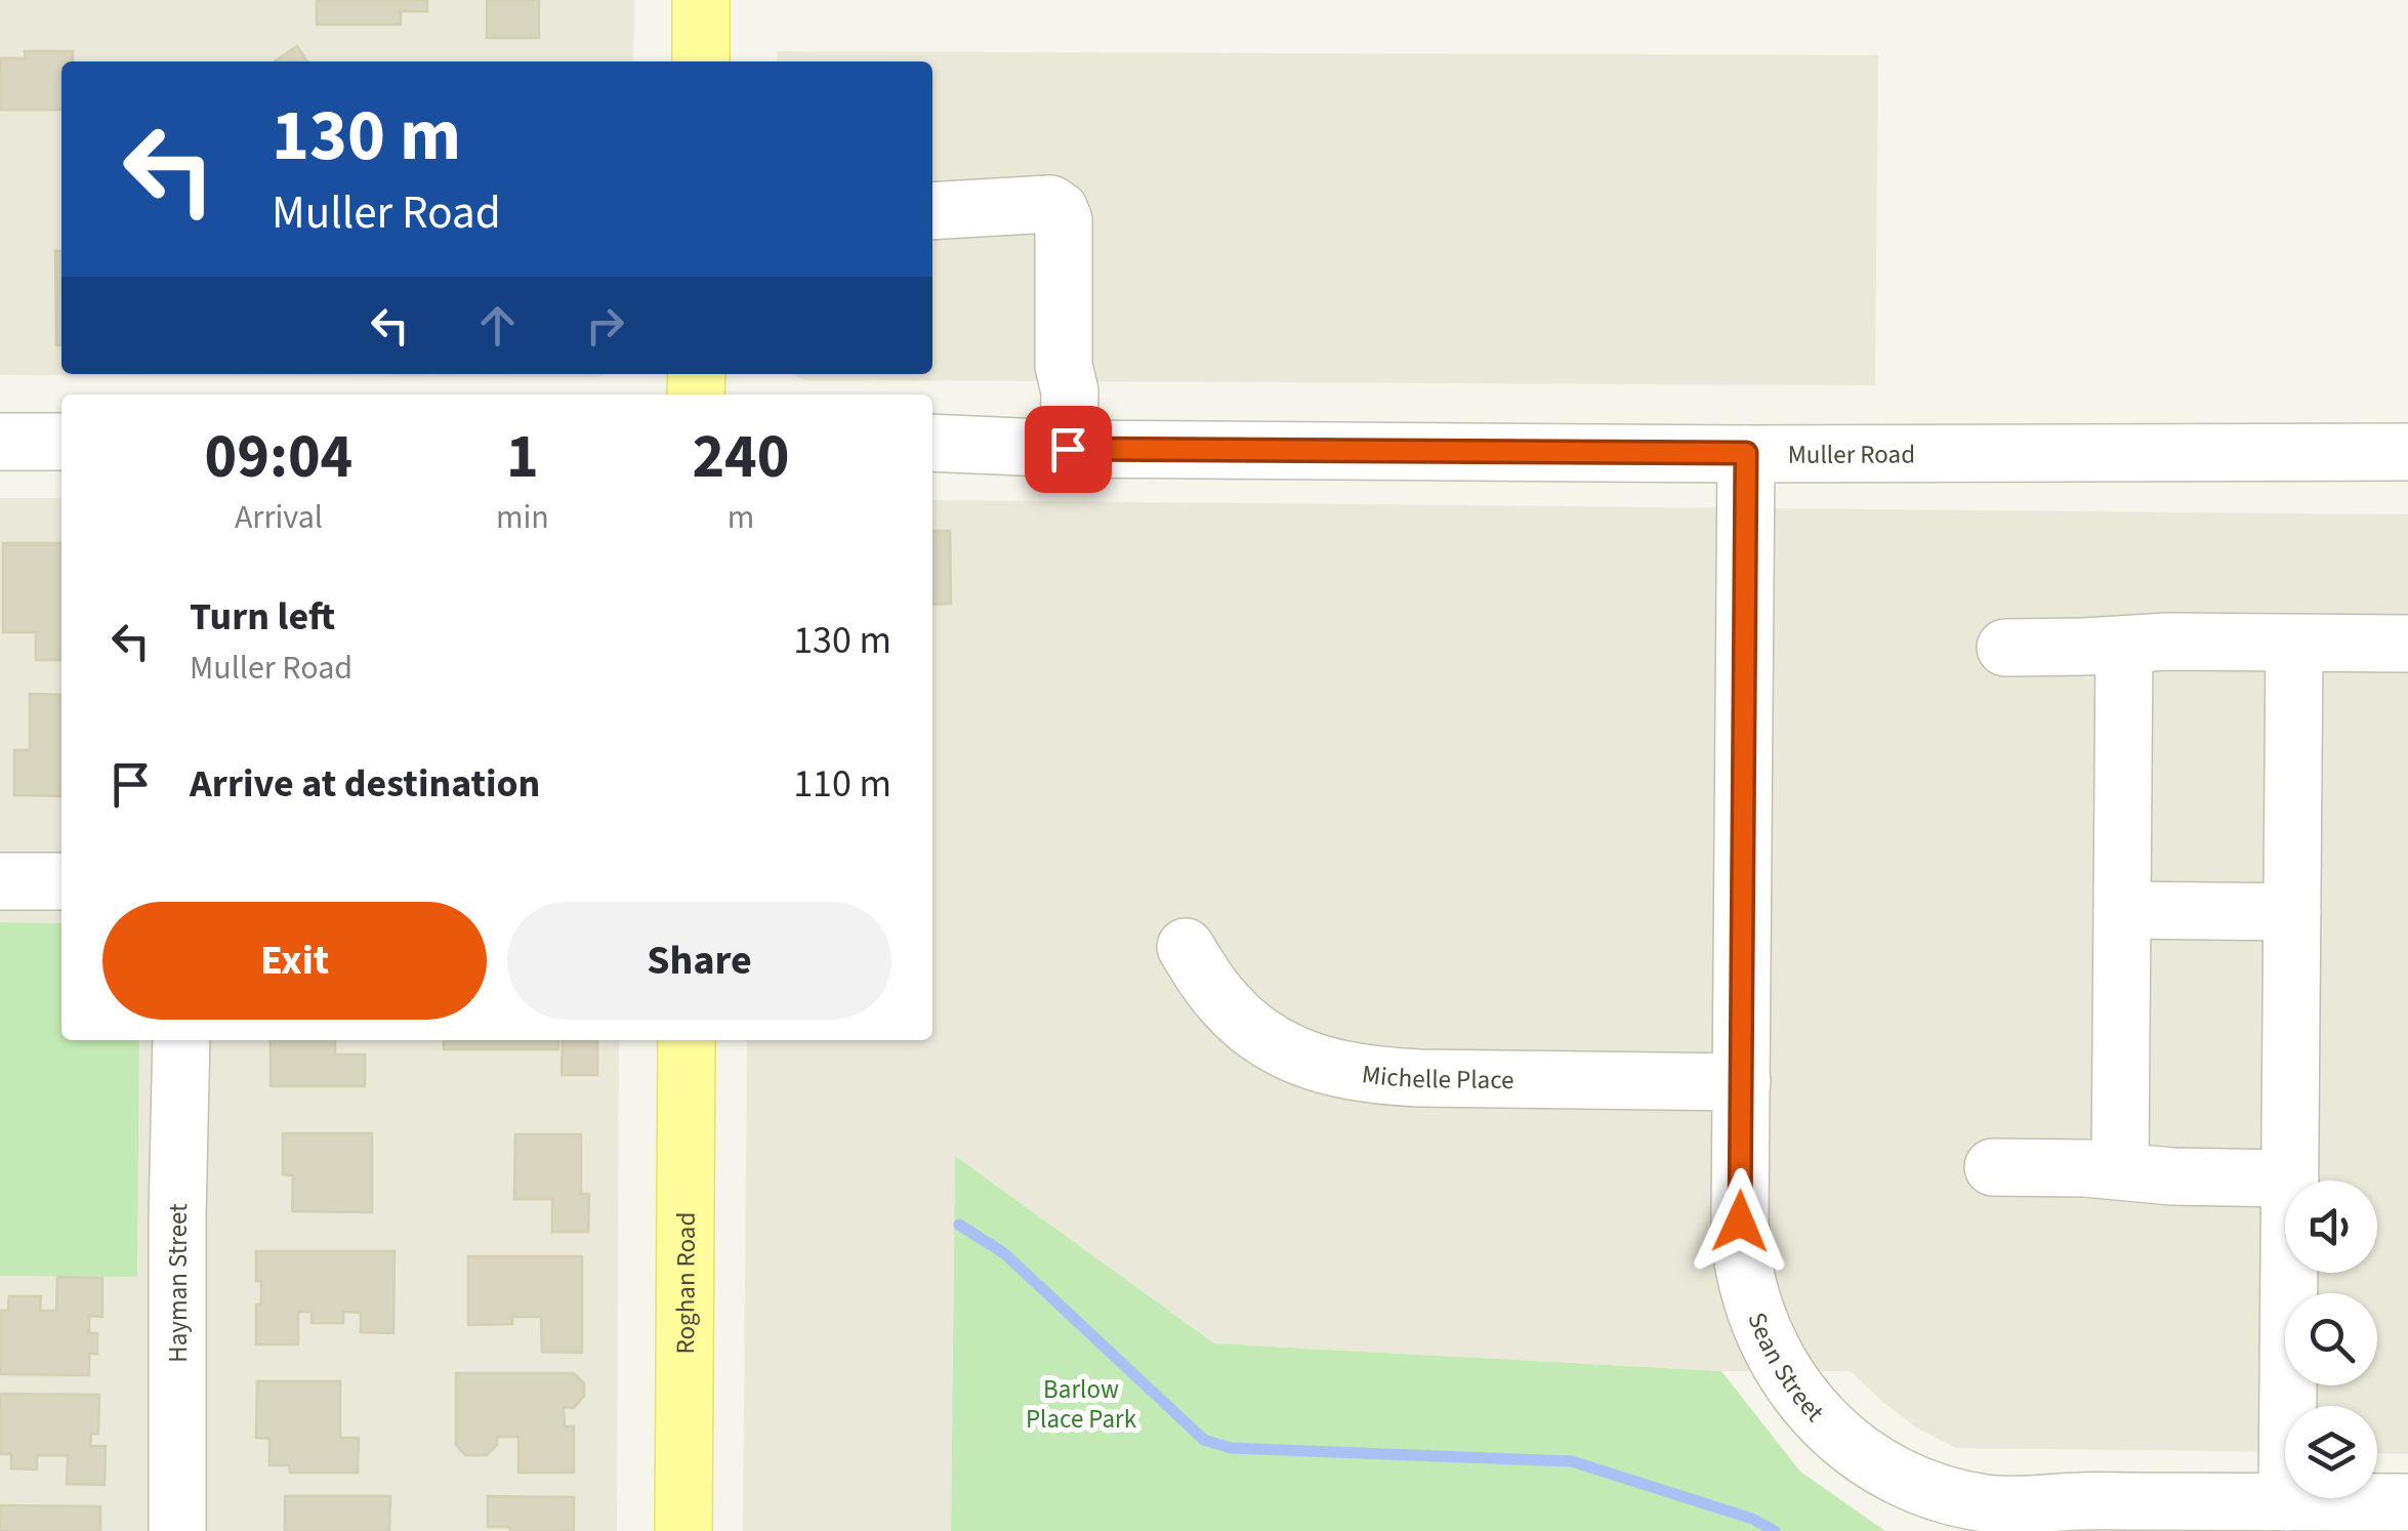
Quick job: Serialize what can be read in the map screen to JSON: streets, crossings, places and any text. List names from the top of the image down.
{
  "streets": {
    "main road": ["Roghan Road"],
    "street": [
      "Muller Road",
      "Michelle Place",
      "Hayman Street",
      "Sean Street"
    ]
  },
  "crossings": [
    ["Muller Road", "Sean Street"],
    ["Michelle Place", "Sean Street"]
  ],
  "parks": ["Barlow Place Park"],
  "page": {
    "turn": ["130 m", "Muller Road"],
    "eta": [
      "09:04",
      "Arrival",
      "1",
      "min",
      "240",
      "m"
    ],
    "list": [
      {
        "name": "Turn left",
        "note": "Muller Road",
        "value": "130 m"
      },
      {
        "name": "Arrive at destination",
        "value": "110 m"
      }
    ],
    "buttons": ["Exit", "Share"]
  }
}
